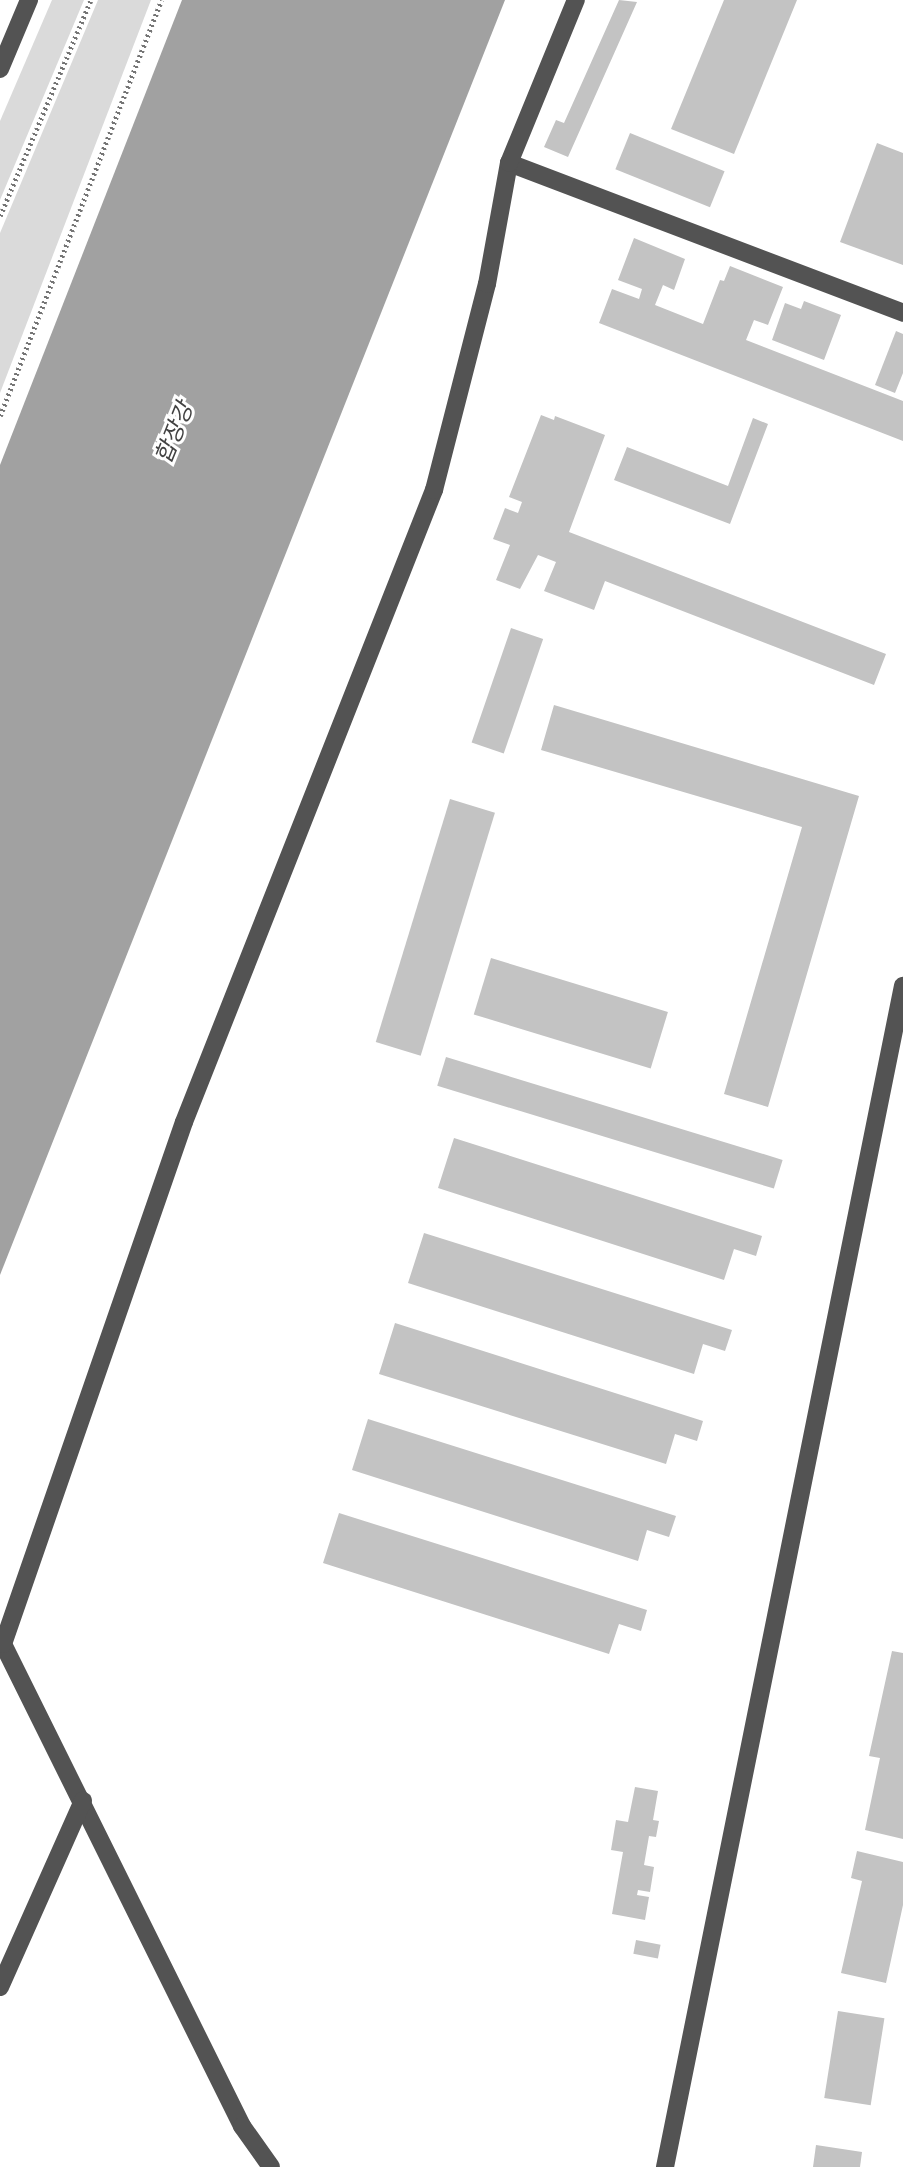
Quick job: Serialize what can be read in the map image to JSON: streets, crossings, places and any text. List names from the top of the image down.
{
  "water": ["합장강"]
}
